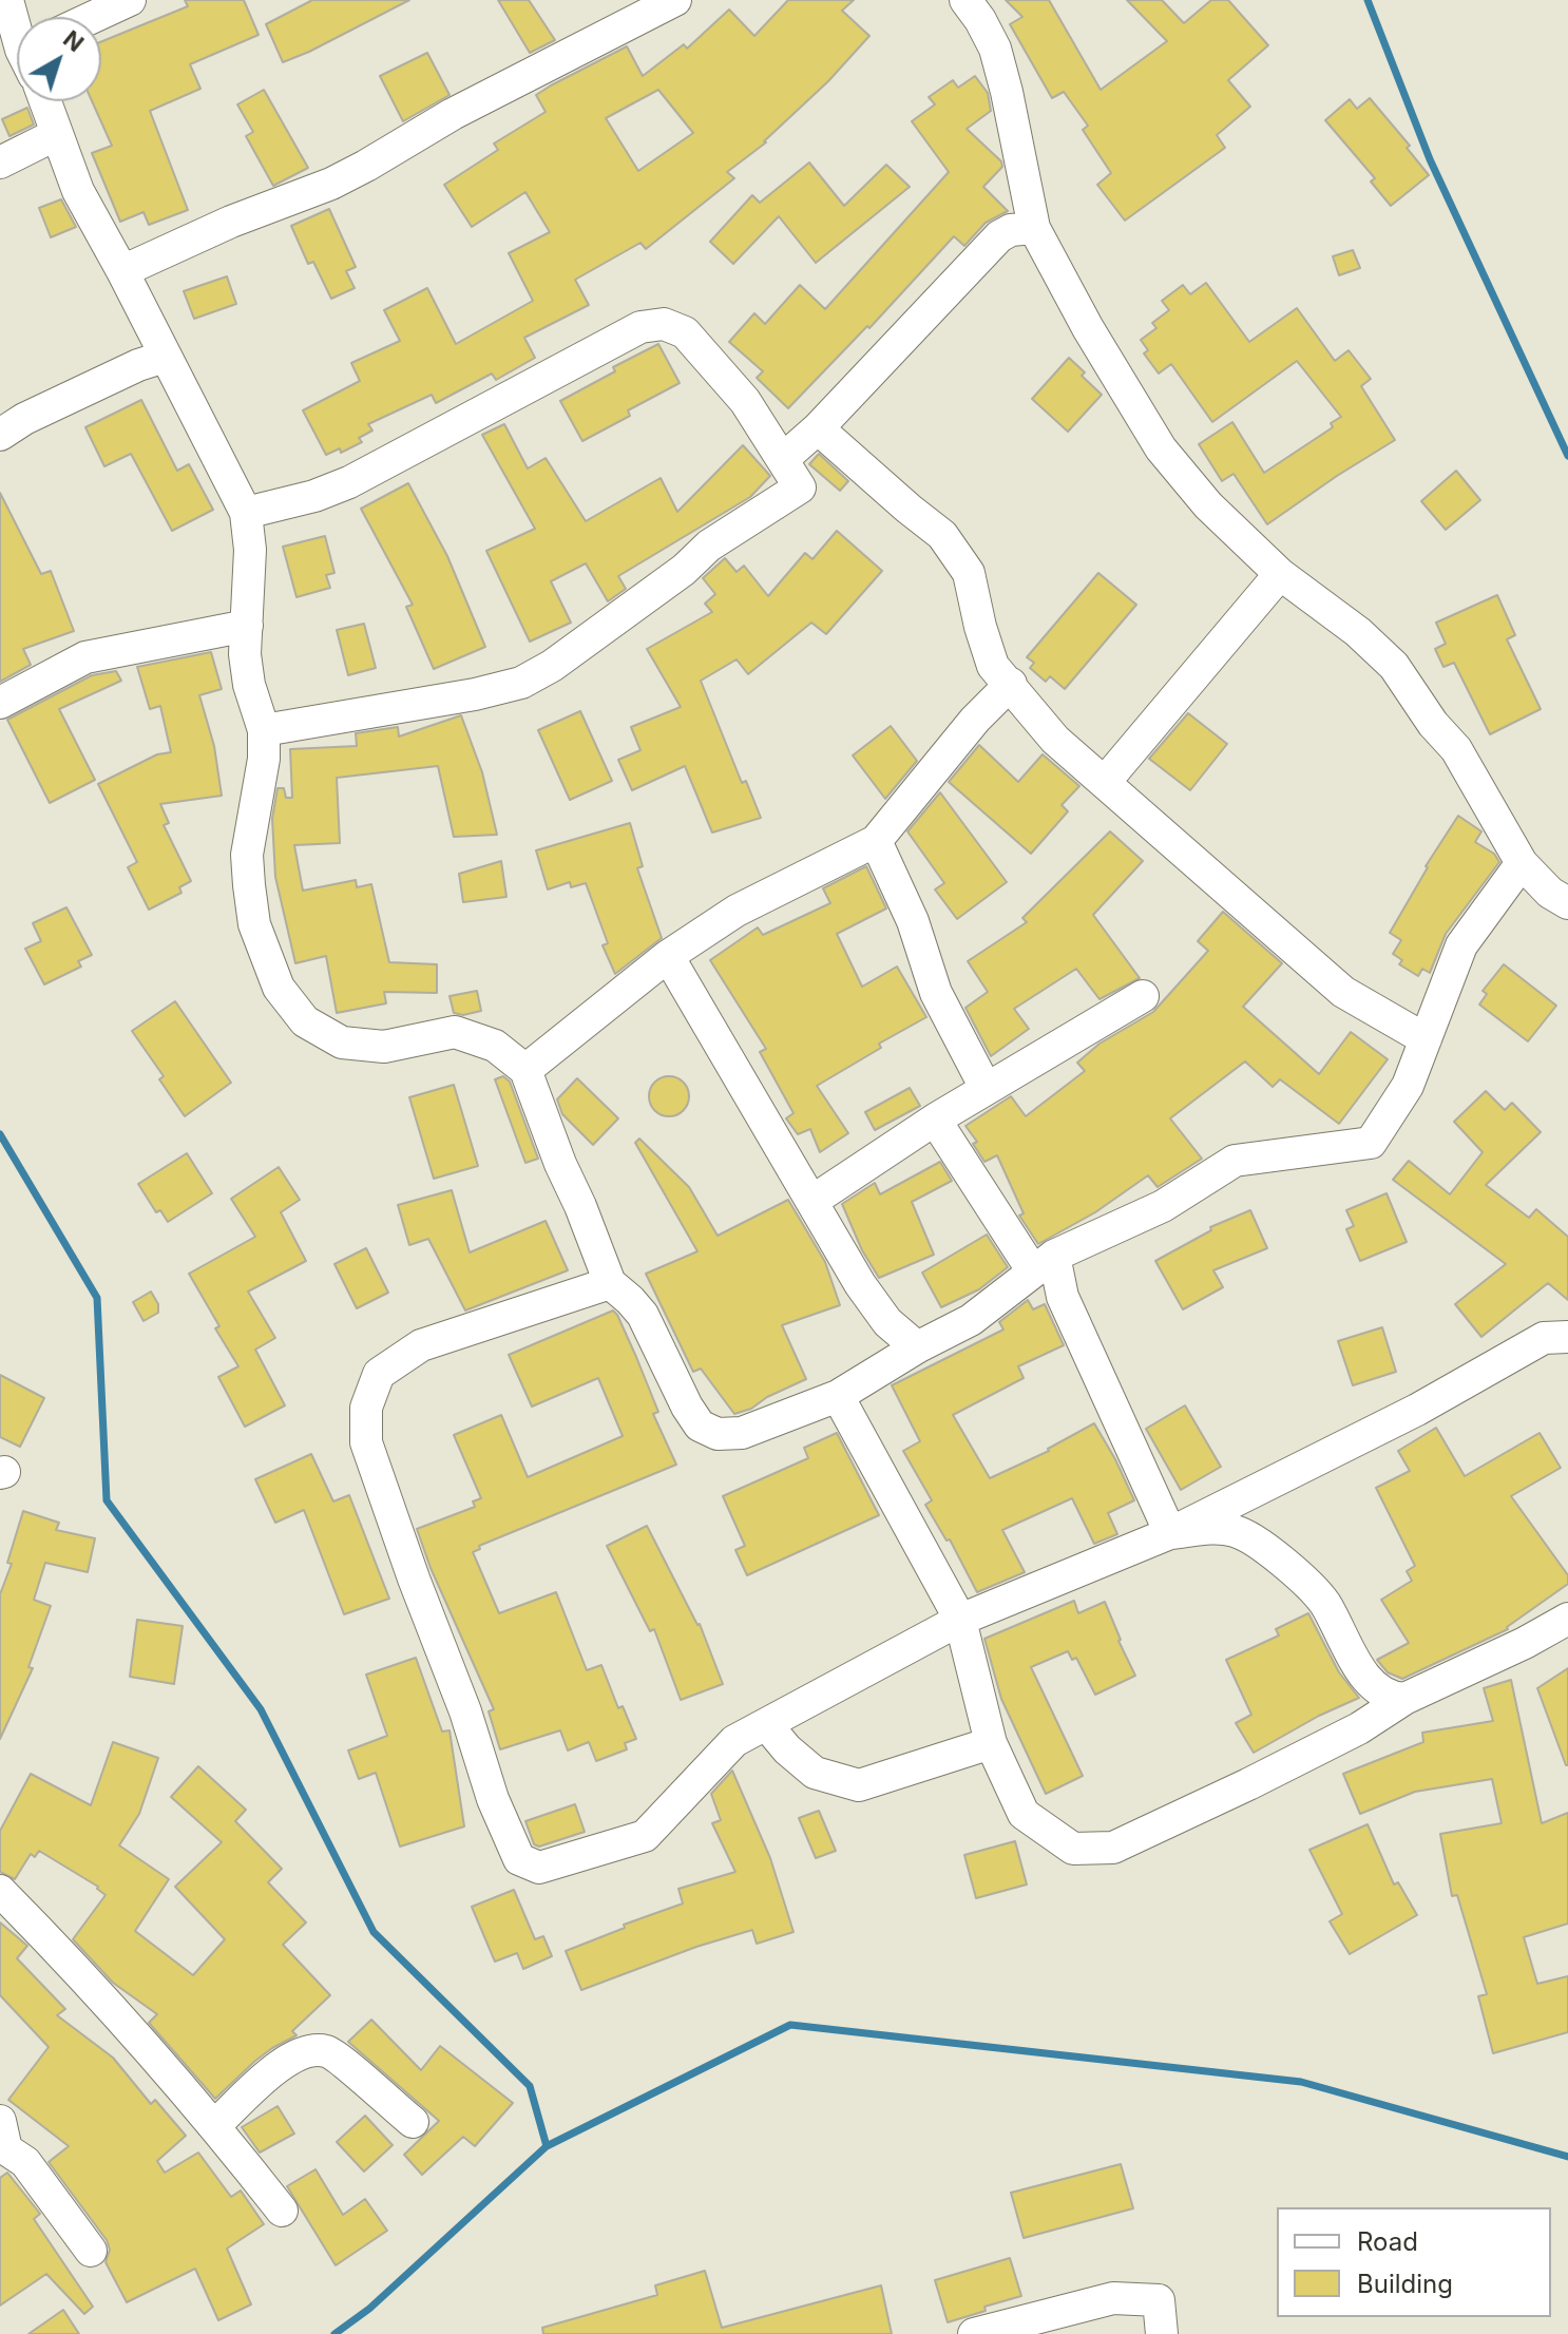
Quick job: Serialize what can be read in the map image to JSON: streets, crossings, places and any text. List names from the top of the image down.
{
  "legend": ["Road", "Building"],
  "north": "top right"
}
